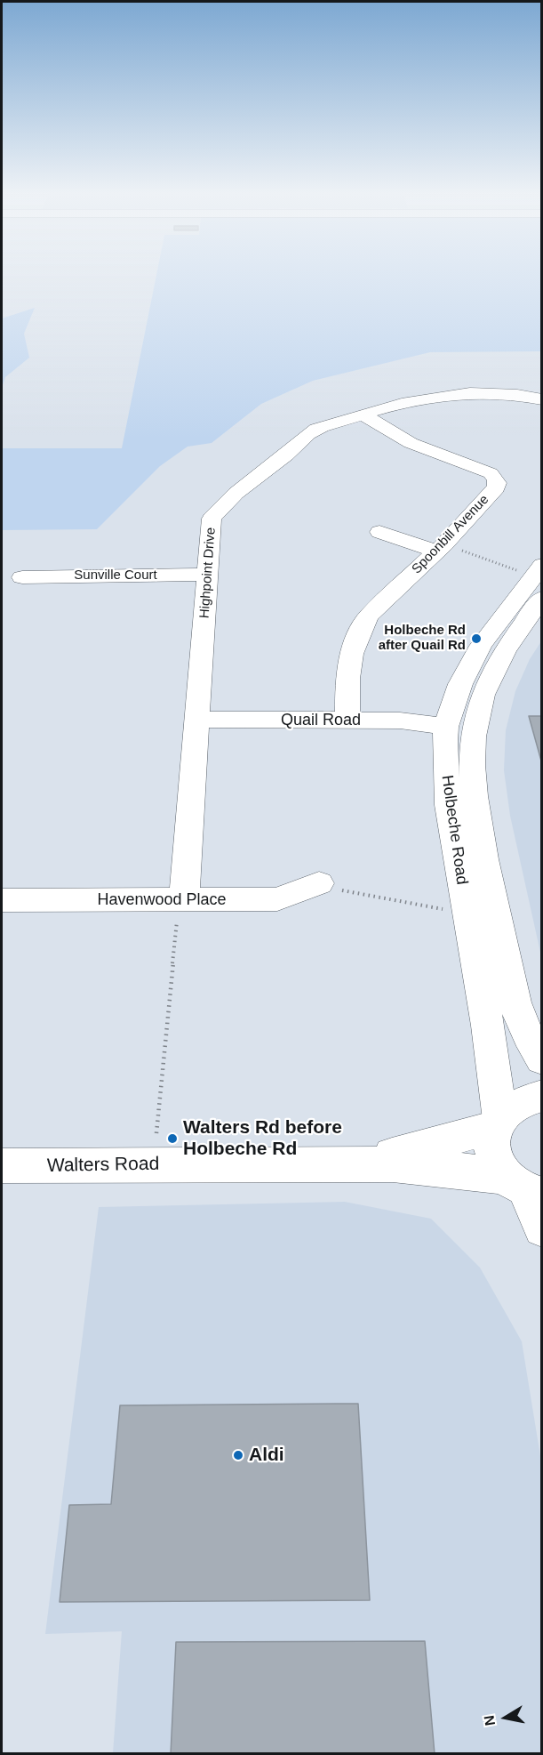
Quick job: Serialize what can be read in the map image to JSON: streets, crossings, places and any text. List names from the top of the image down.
{
  "streets": {
    "street": [
      "Spoonbill Avenue",
      "Highpoint Drive",
      "Sunville Court",
      "Quail Road",
      "Holbeche Road",
      "Havenwood Place",
      "Walters Road"
    ]
  },
  "crossings": [
    ["Spoonbill Avenue", "Highpoint Drive"],
    ["Spoonbill Avenue", "Quail Road"],
    ["Highpoint Drive", "Sunville Court"],
    ["Highpoint Drive", "Quail Road"],
    ["Highpoint Drive", "Havenwood Place"],
    ["Quail Road", "Holbeche Road"],
    ["Holbeche Road", "Walters Road"]
  ],
  "places": ["Holbeche Rd after Quail Rd", "Walters Rd before Holbeche Rd", "Aldi"],
  "north": "left"
}
